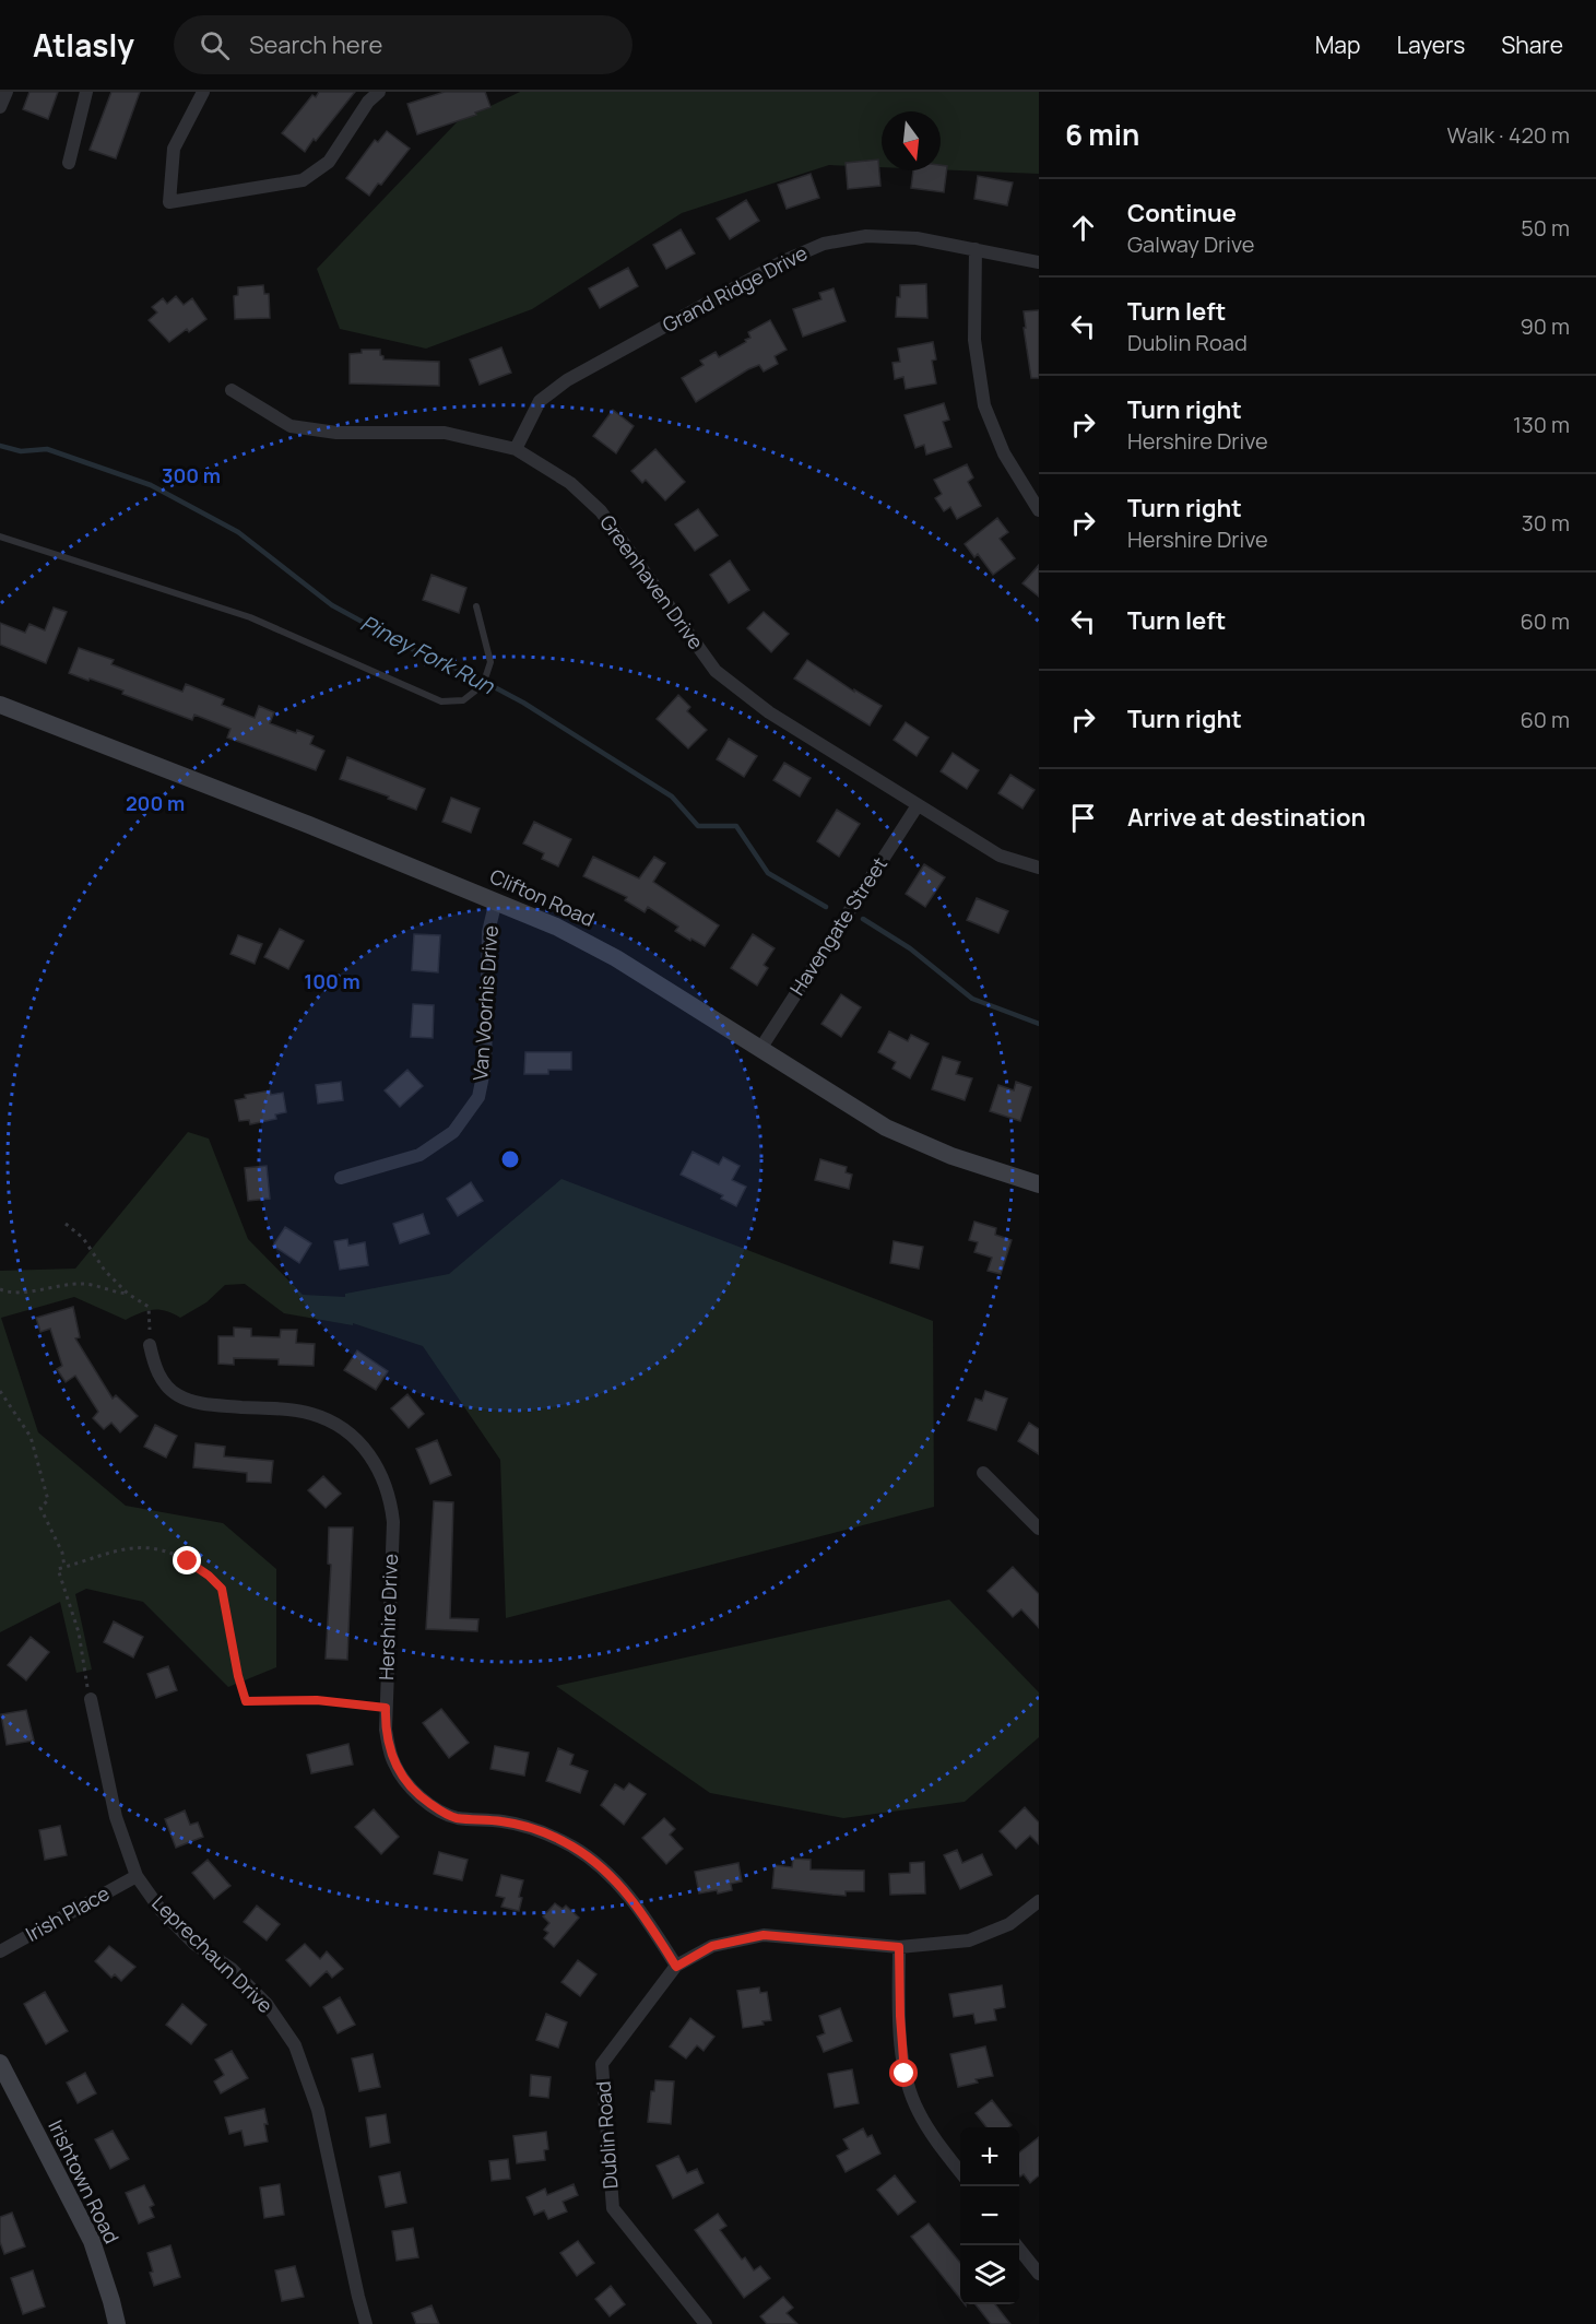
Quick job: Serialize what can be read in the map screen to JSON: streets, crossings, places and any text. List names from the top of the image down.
{
  "streets": {
    "main road": ["Clifton Road", "Irishtown Road"],
    "street": [
      "Grand Ridge Drive",
      "Greenhaven Drive",
      "Havengate Street",
      "Van Voorhis Drive",
      "Hershire Drive",
      "Irish Place",
      "Leprechaun Drive",
      "Dublin Road"
    ]
  },
  "crossings": [
    ["Grand Ridge Drive", "Greenhaven Drive"],
    ["Greenhaven Drive", "Havengate Street"],
    ["Clifton Road", "Havengate Street"],
    ["Clifton Road", "Van Voorhis Drive"],
    ["Hershire Drive", "Dublin Road"],
    ["Irish Place", "Leprechaun Drive"]
  ],
  "water": ["Piney Fork Run"],
  "north": "bottom",
  "page": {
    "header": "Atlasly",
    "search": "Search here",
    "nav": ["Map", "Layers", "Share"],
    "heading": ["6 min", "Walk · 420 m"],
    "list": [
      ["Continue", "Galway Drive", "50 m"],
      ["Turn left", "Dublin Road", "90 m"],
      ["Turn right", "Hershire Drive", "130 m"],
      ["Turn right", "Hershire Drive", "30 m"],
      ["Turn left", "60 m"],
      ["Turn right", "60 m"],
      "Arrive at destination"
    ],
    "map_buttons": ["+", "−"]
  },
  "rings": ["300 m", "200 m", "100 m"]
}
